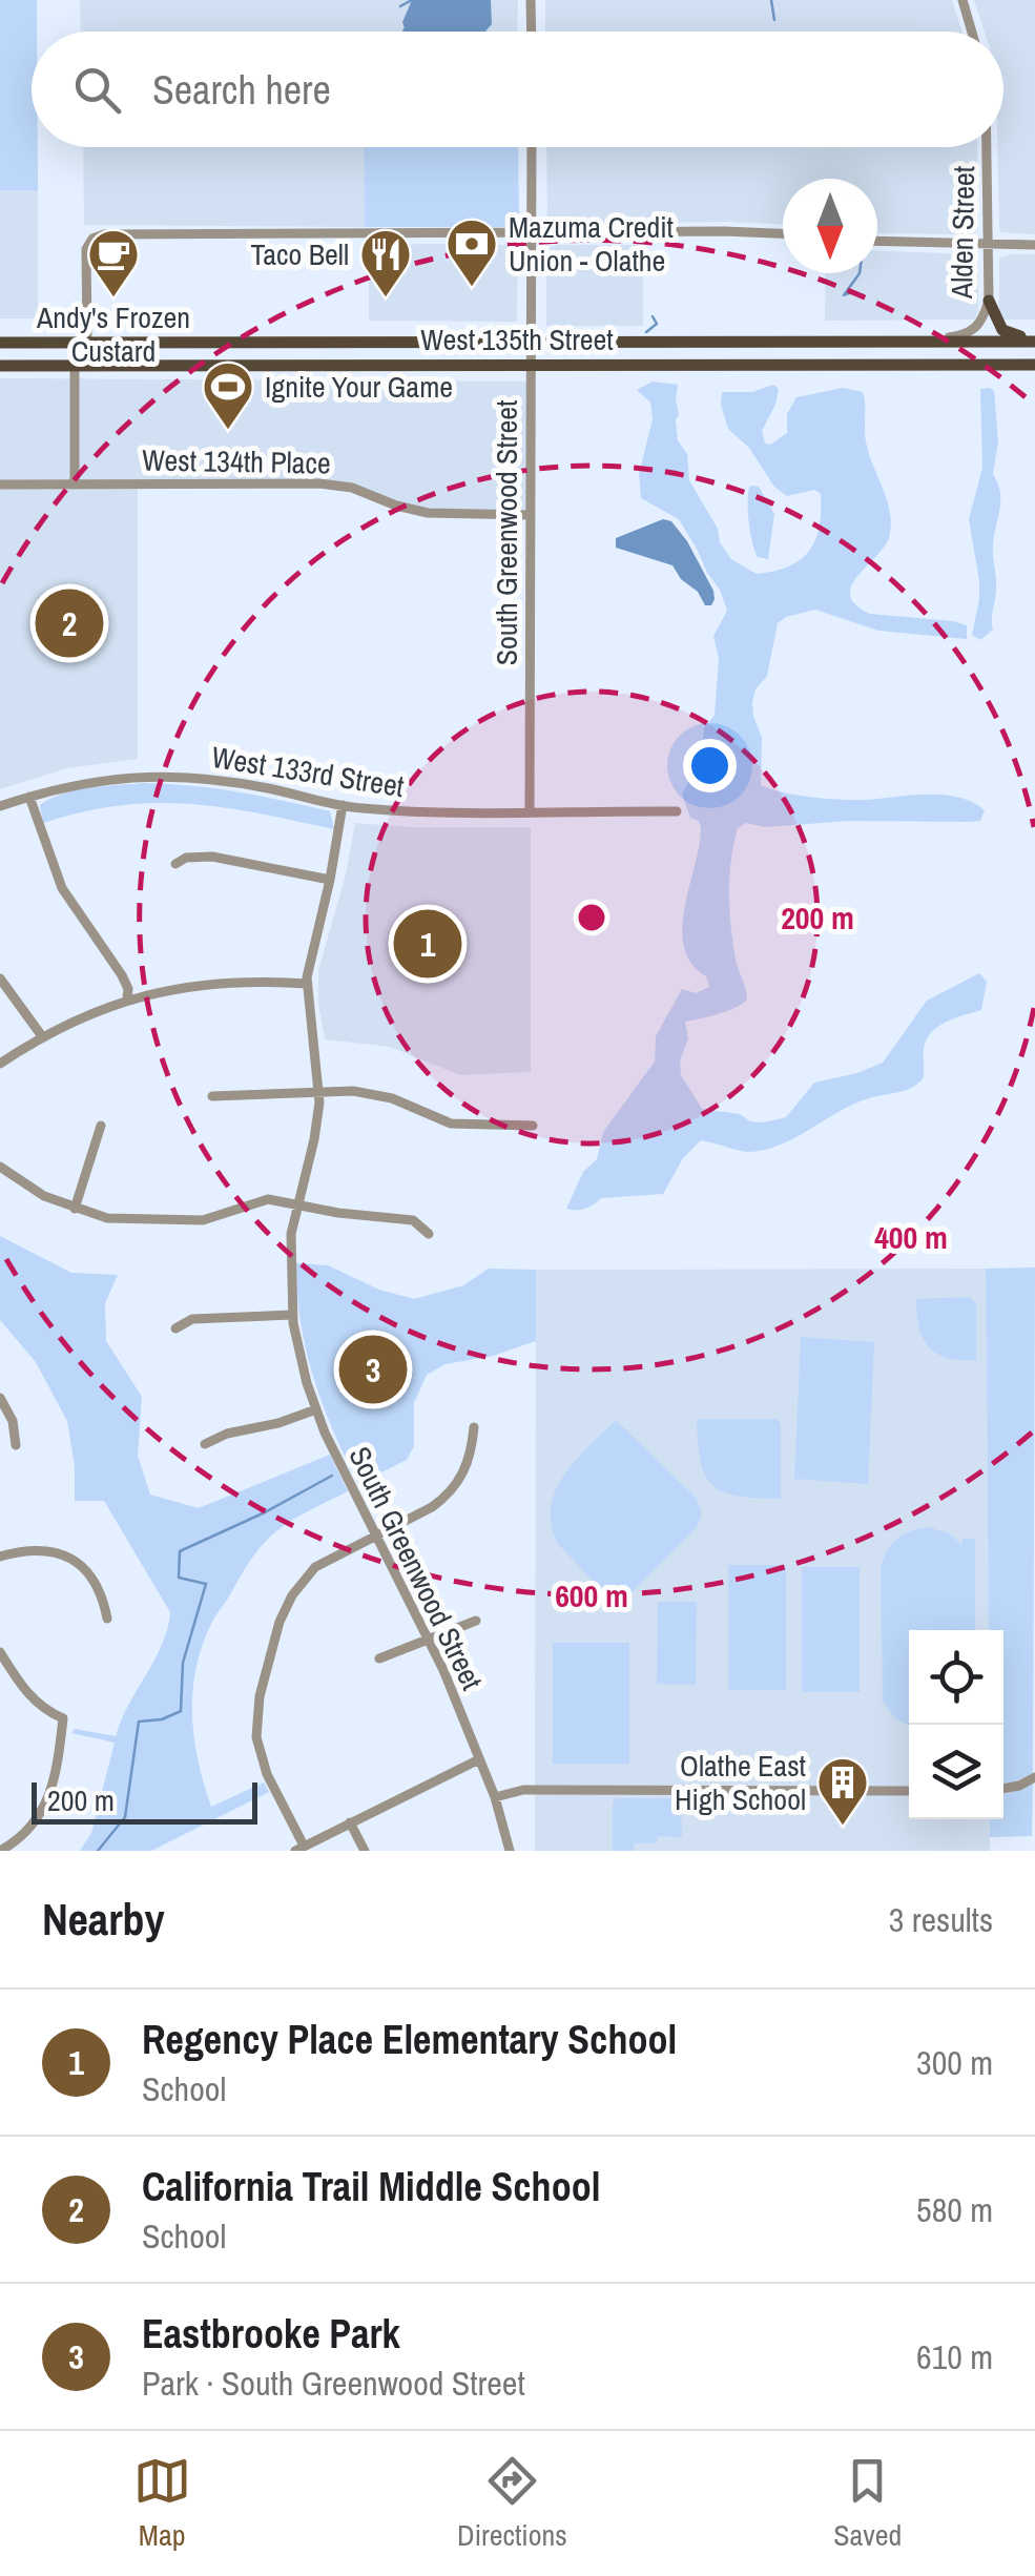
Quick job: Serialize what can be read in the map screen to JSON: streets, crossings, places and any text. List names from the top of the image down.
{
  "streets": {
    "main road": ["West 135th Street"],
    "street": [
      "Alden Street",
      "West 134th Place",
      "South Greenwood Street",
      "West 133rd Street"
    ]
  },
  "crossings": [
    ["Alden Street", "West 135th Street"],
    ["West 135th Street", "South Greenwood Street"],
    ["West 134th Place", "South Greenwood Street"],
    ["South Greenwood Street", "West 133rd Street"]
  ],
  "places": {
    "bank": ["Mazuma Credit Union - Olathe"],
    "cafe": ["Andy's Frozen Custard"],
    "restaurant": ["Taco Bell"],
    "sports": ["Ignite Your Game"],
    "building": ["Olathe East High School"]
  },
  "scale_bar": "200 m",
  "north": "bottom",
  "page": {
    "search": "Search here",
    "pins": ["2", "1", "3"],
    "scale": "200 m",
    "heading": ["Nearby", "3 results"],
    "list": [
      {
        "mark": "1",
        "name": "Regency Place Elementary School",
        "note": "School",
        "value": "300 m"
      },
      {
        "mark": "2",
        "name": "California Trail Middle School",
        "note": "School",
        "value": "580 m"
      },
      {
        "mark": "3",
        "name": "Eastbrooke Park",
        "note": "Park · South Greenwood Street",
        "value": "610 m"
      }
    ],
    "nav": ["Map", "Directions", "Saved"]
  },
  "rings": ["200 m", "400 m", "600 m"]
}
